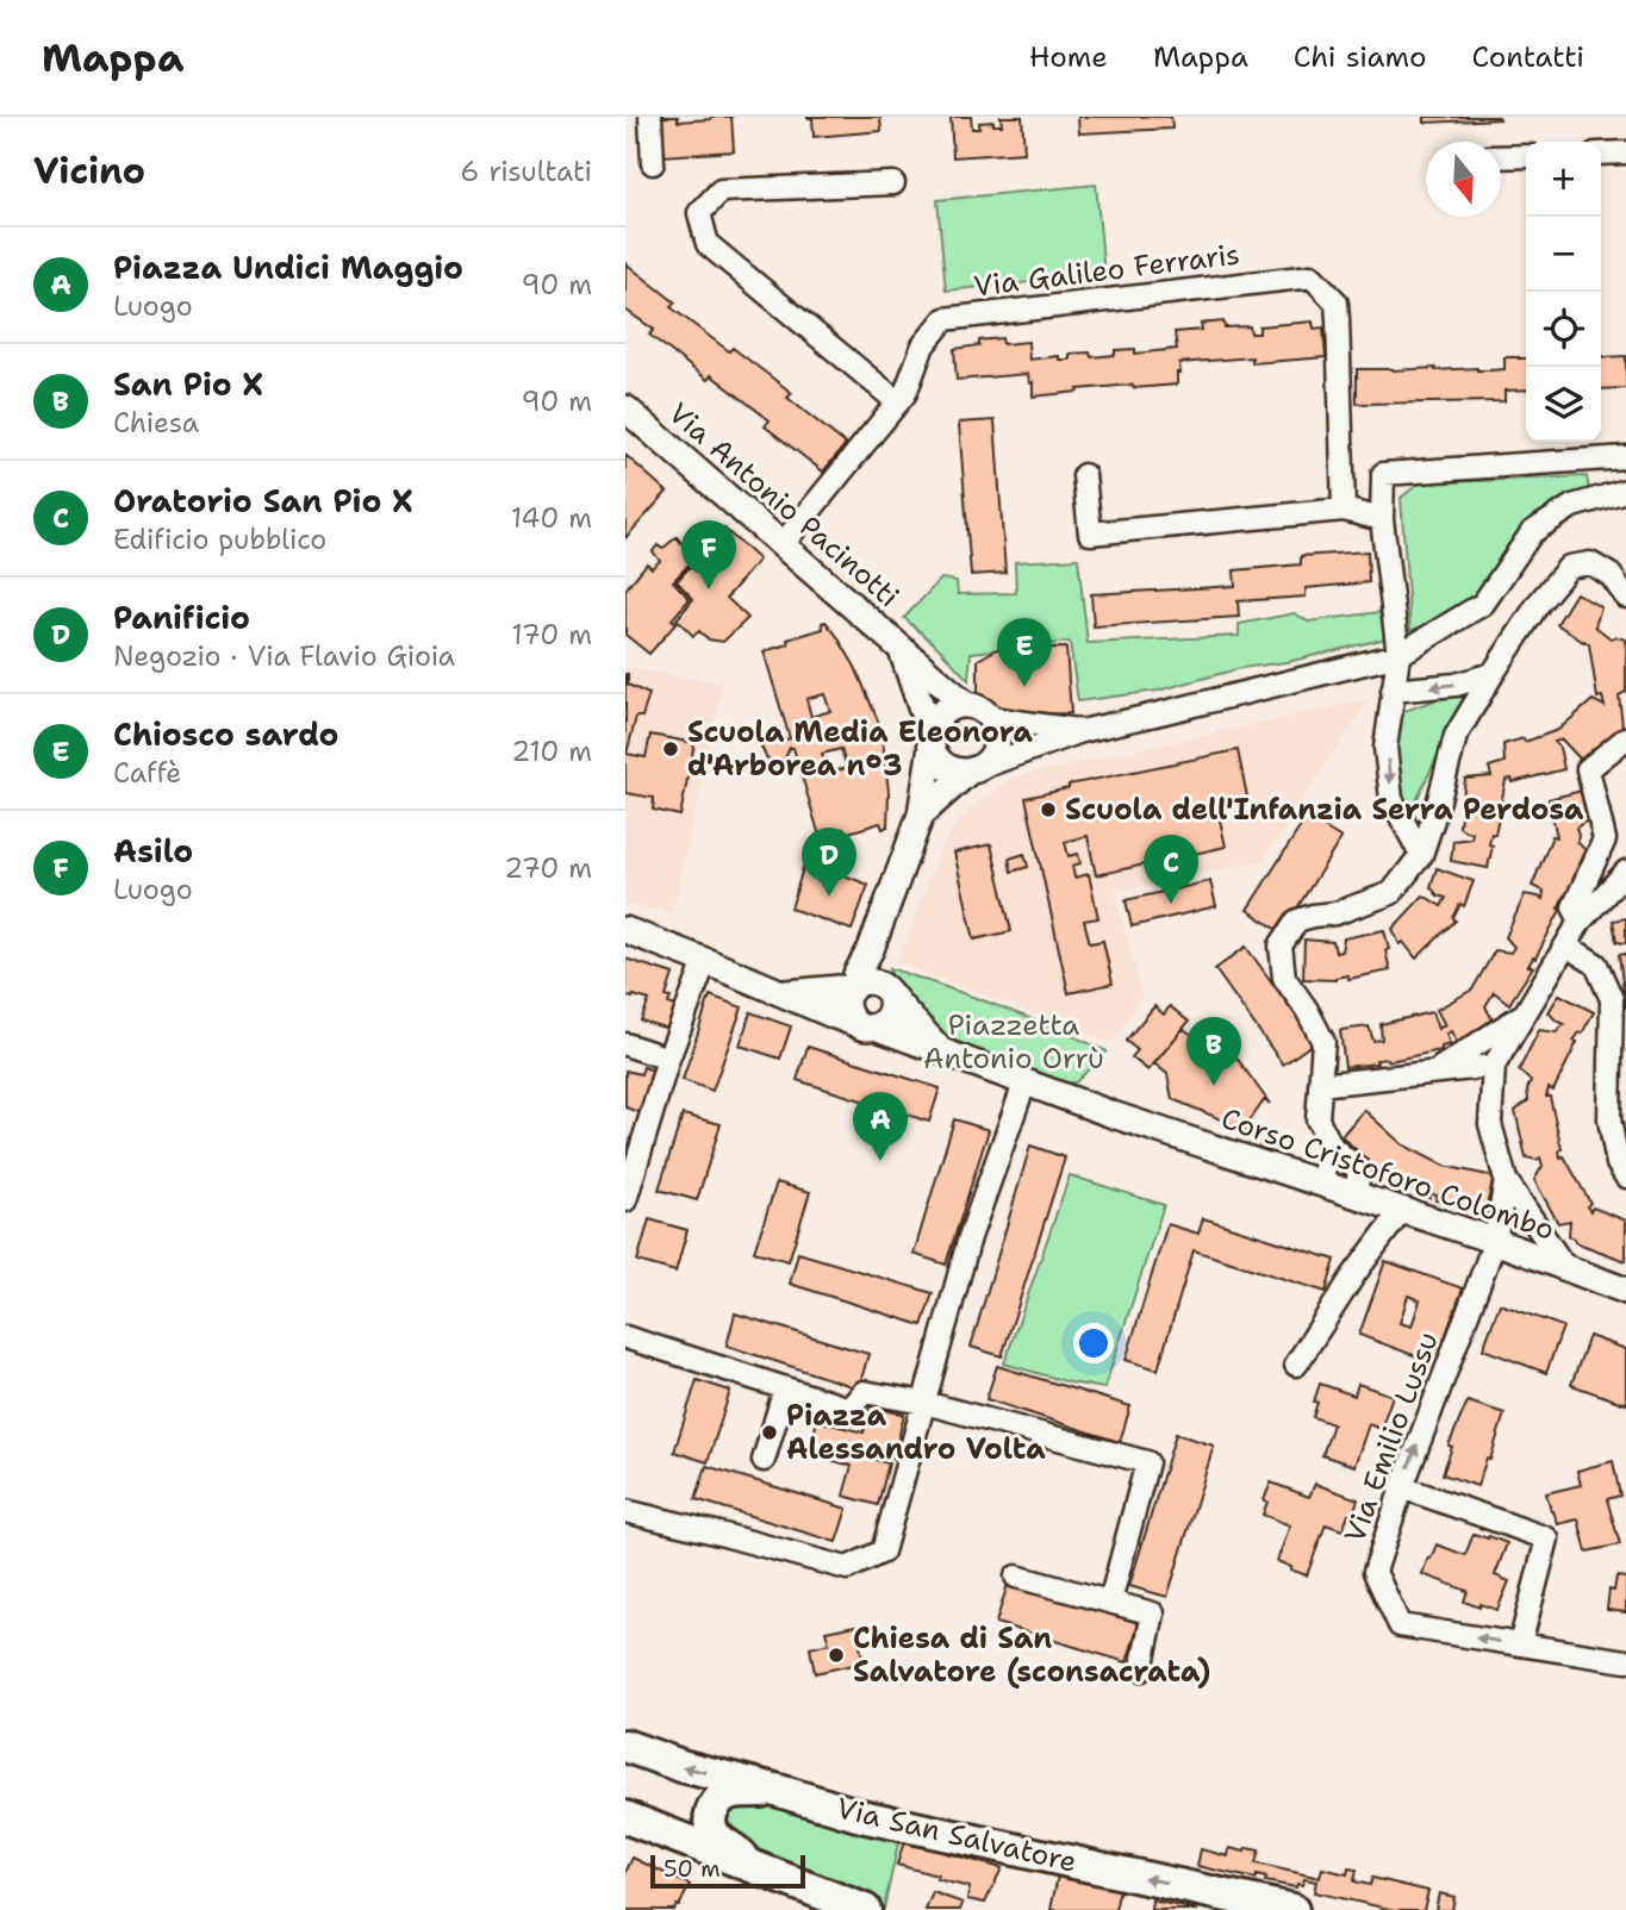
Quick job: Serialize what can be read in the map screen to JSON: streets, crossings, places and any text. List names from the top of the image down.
{
  "streets": {
    "main road": ["Via San Salvatore"],
    "street": [
      "Via Galileo Ferraris",
      "Via Antonio Pacinotti",
      "Corso Cristoforo Colombo",
      "Via Emilio Lussu"
    ]
  },
  "crossings": [
    ["Via Galileo Ferraris", "Via Antonio Pacinotti"],
    ["Corso Cristoforo Colombo", "Via Emilio Lussu"]
  ],
  "parks": ["Piazzetta Antonio Orrù"],
  "places": [
    "Scuola Media Eleonora d'Arborea n°3",
    "Scuola dell'Infanzia Serra Perdosa",
    "Piazza Alessandro Volta",
    "Chiesa di San Salvatore (sconsacrata)"
  ],
  "scale_bar": "50 m",
  "north": "bottom",
  "page": {
    "header": "Mappa",
    "nav": [
      "Home",
      "Mappa",
      "Chi siamo",
      "Contatti"
    ],
    "heading": ["Vicino", "6 risultati"],
    "map_buttons": ["+", "−"],
    "list": [
      {
        "mark": "A",
        "name": "Piazza Undici Maggio",
        "note": "Luogo",
        "value": "90 m"
      },
      {
        "mark": "B",
        "name": "San Pio X",
        "note": "Chiesa",
        "value": "90 m"
      },
      {
        "mark": "C",
        "name": "Oratorio San Pio X",
        "note": "Edificio pubblico",
        "value": "140 m"
      },
      {
        "mark": "D",
        "name": "Panificio",
        "note": "Negozio · Via Flavio Gioia",
        "value": "170 m"
      },
      {
        "mark": "E",
        "name": "Chiosco sardo",
        "note": "Caffè",
        "value": "210 m"
      },
      {
        "mark": "F",
        "name": "Asilo",
        "note": "Luogo",
        "value": "270 m"
      }
    ],
    "pins": [
      "F",
      "E",
      "D",
      "C",
      "B",
      "A"
    ],
    "scale": "50 m"
  }
}
